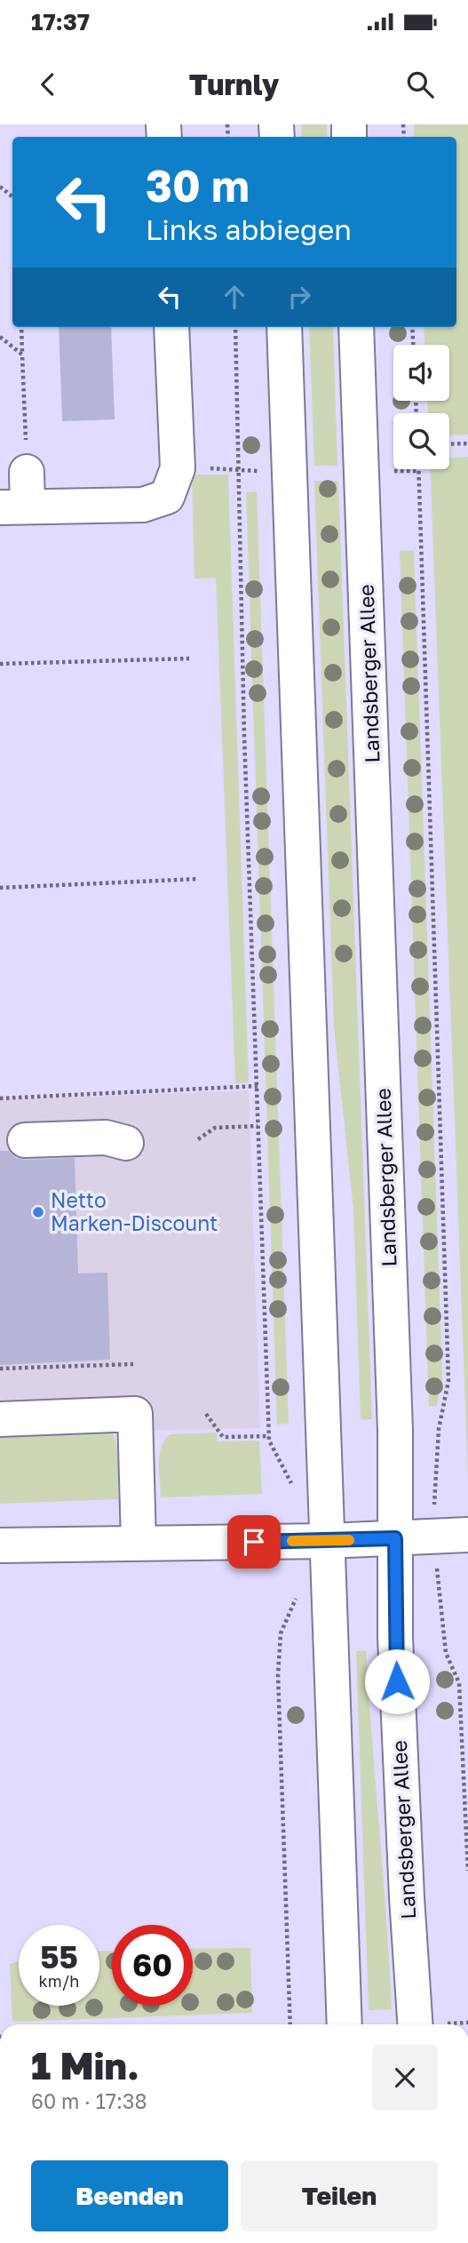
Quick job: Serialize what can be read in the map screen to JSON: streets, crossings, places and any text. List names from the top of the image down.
{
  "streets": {
    "main road": ["Landsberger Allee"]
  },
  "places": ["Netto Marken-Discount"],
  "page": {
    "status": "17:37",
    "header": "Turnly",
    "turn": ["30 m", "Links abbiegen"],
    "speed": "55 km/h",
    "limit": "60",
    "heading": ["1 Min.", "60 m · 17:38"],
    "buttons": ["Beenden", "Teilen"]
  }
}
